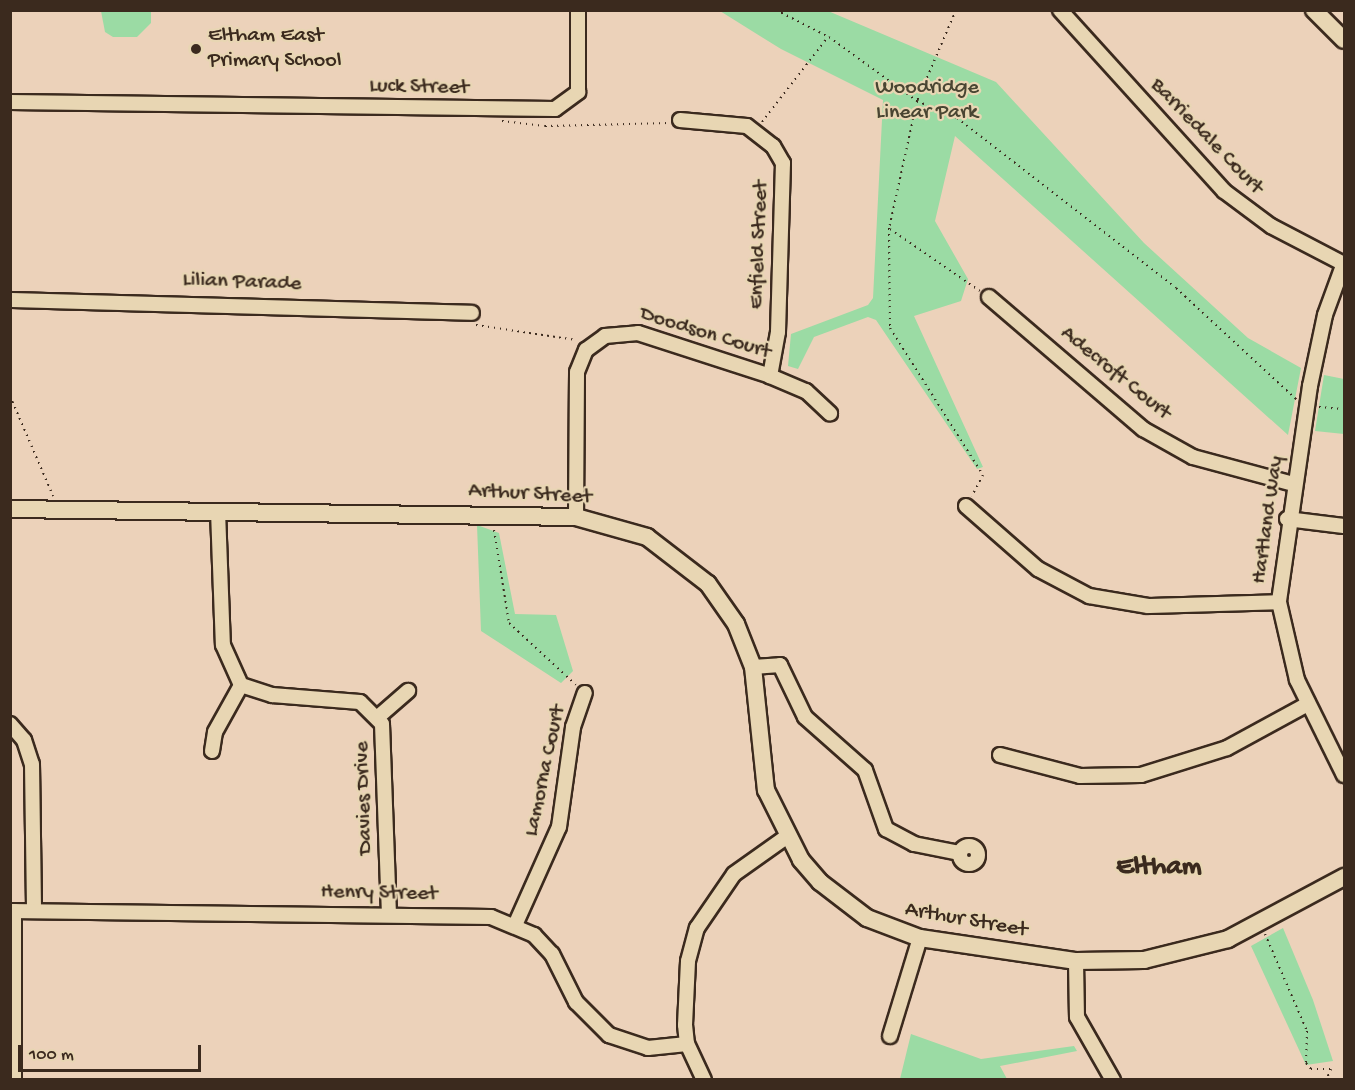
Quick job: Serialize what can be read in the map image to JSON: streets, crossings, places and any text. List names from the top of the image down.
{
  "streets": {
    "street": [
      "Luck Street",
      "Barriedale Court",
      "Enfield Street",
      "Lilian Parade",
      "Doodson Court",
      "Adecroft Court",
      "Arthur Street",
      "Hartland Way",
      "Lamorna Court",
      "Davies Drive",
      "Henry Street"
    ]
  },
  "crossings": [
    ["Barriedale Court", "Hartland Way"],
    ["Enfield Street", "Doodson Court"],
    ["Doodson Court", "Arthur Street"],
    ["Adecroft Court", "Hartland Way"],
    ["Lamorna Court", "Henry Street"],
    ["Davies Drive", "Henry Street"]
  ],
  "districts": ["Eltham"],
  "parks": ["Woodridge Linear Park"],
  "places": ["Eltham East Primary School"],
  "scale_bar": "100 m"
}
